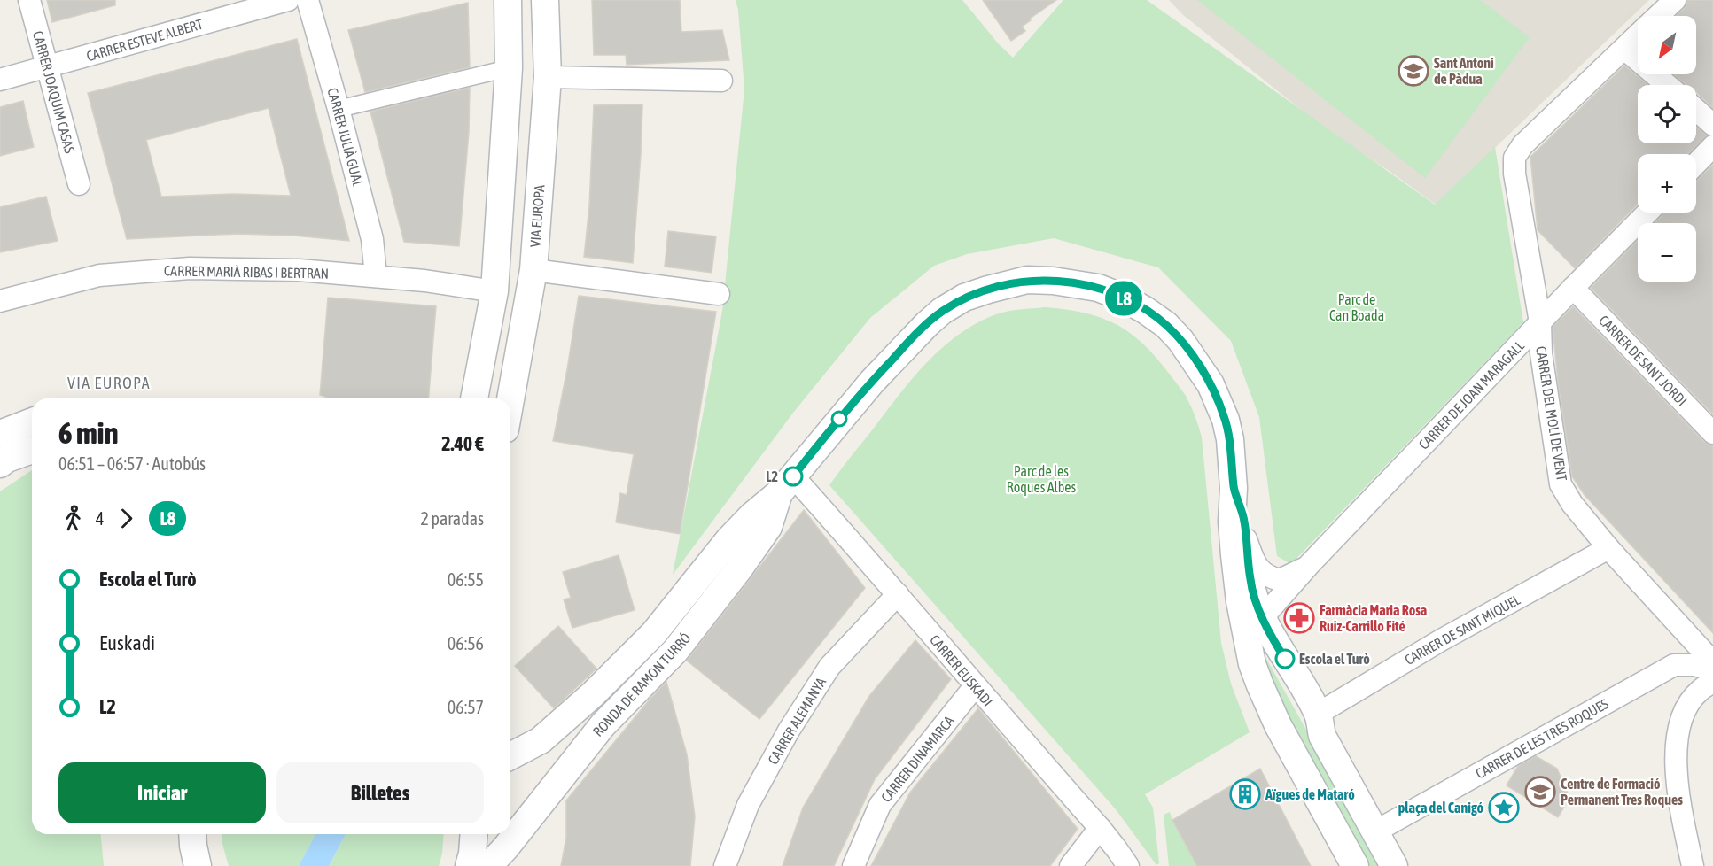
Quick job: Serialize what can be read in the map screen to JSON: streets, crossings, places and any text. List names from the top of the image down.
{
  "streets": {
    "street": [
      "CARRER ESTEVE ALBERT",
      "CARRER JOAQUIM CASAS",
      "CARRER JULIÀ GUAL",
      "VIA EUROPA",
      "CARRER MARIÀ RIBAS I BERTRAN",
      "CARRER DE SANT JORDI",
      "CARRER DE JOAN MARAGALL",
      "CARRER DEL MOLÍ DE VENT",
      "CARRER DE SANT MIQUEL",
      "CARRER EUSKADI",
      "RONDA DE RAMON TURRÓ",
      "CARRER ALEMANYA",
      "CARRER DE LES TRES ROQUES",
      "CARRER DINAMARCA"
    ]
  },
  "crossings": [
    ["CARRER ESTEVE ALBERT", "CARRER JOAQUIM CASAS"],
    ["CARRER JULIÀ GUAL", "CARRER MARIÀ RIBAS I BERTRAN"],
    ["CARRER DE SANT JORDI", "CARRER DE JOAN MARAGALL"],
    ["CARRER DE JOAN MARAGALL", "CARRER DEL MOLÍ DE VENT"],
    ["CARRER DEL MOLÍ DE VENT", "CARRER DE SANT MIQUEL"],
    ["CARRER EUSKADI", "RONDA DE RAMON TURRÓ"],
    ["CARRER EUSKADI", "CARRER ALEMANYA"],
    ["CARRER EUSKADI", "CARRER DINAMARCA"]
  ],
  "districts": ["VIA EUROPA"],
  "parks": ["Parc de Can Boada", "Parc de les Roques Albes"],
  "places": {
    "school or university": ["Sant Antoni de Pàdua", "Centre de Formació Permanent Tres Roques"],
    "other": ["L2", "Escola el Turò"],
    "pharmacy": ["Farmàcia Maria Rosa Ruiz-Carrillo Fité"],
    "building": ["Aïgues de Mataró"],
    "place": ["plaça del Canigó"]
  },
  "lines": ["bus line L8"],
  "north": "bottom left",
  "page": {
    "on_map": "L8",
    "map_buttons": ["+", "−"],
    "heading": ["6 min", "06:51 – 06:57 · Autobús", "2.40 €"],
    "legs": ["4", "L8", "2 paradas"],
    "list": [
      {
        "name": "Escola el Turò",
        "value": "06:55"
      },
      {
        "name": "Euskadi",
        "value": "06:56"
      },
      {
        "name": "L2",
        "value": "06:57"
      }
    ],
    "buttons": ["Iniciar", "Billetes"]
  }
}
